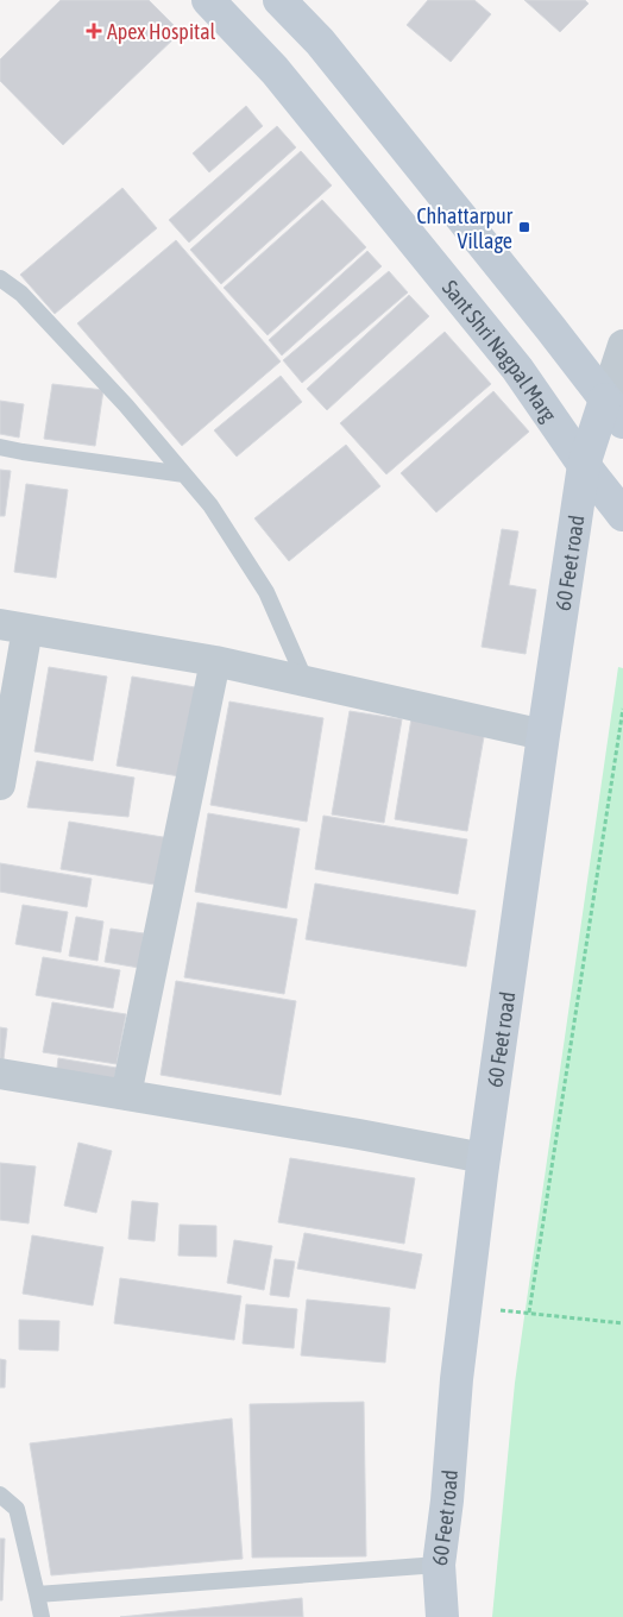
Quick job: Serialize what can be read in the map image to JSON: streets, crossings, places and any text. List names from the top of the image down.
{
  "streets": {
    "street": ["Sant Shri Nagpal Marg", "60 Feet road"]
  },
  "crossings": [
    ["Sant Shri Nagpal Marg", "60 Feet road"]
  ],
  "places": {
    "health": ["Apex Hospital"],
    "transit": ["Chhattarpur Village"]
  }
}
